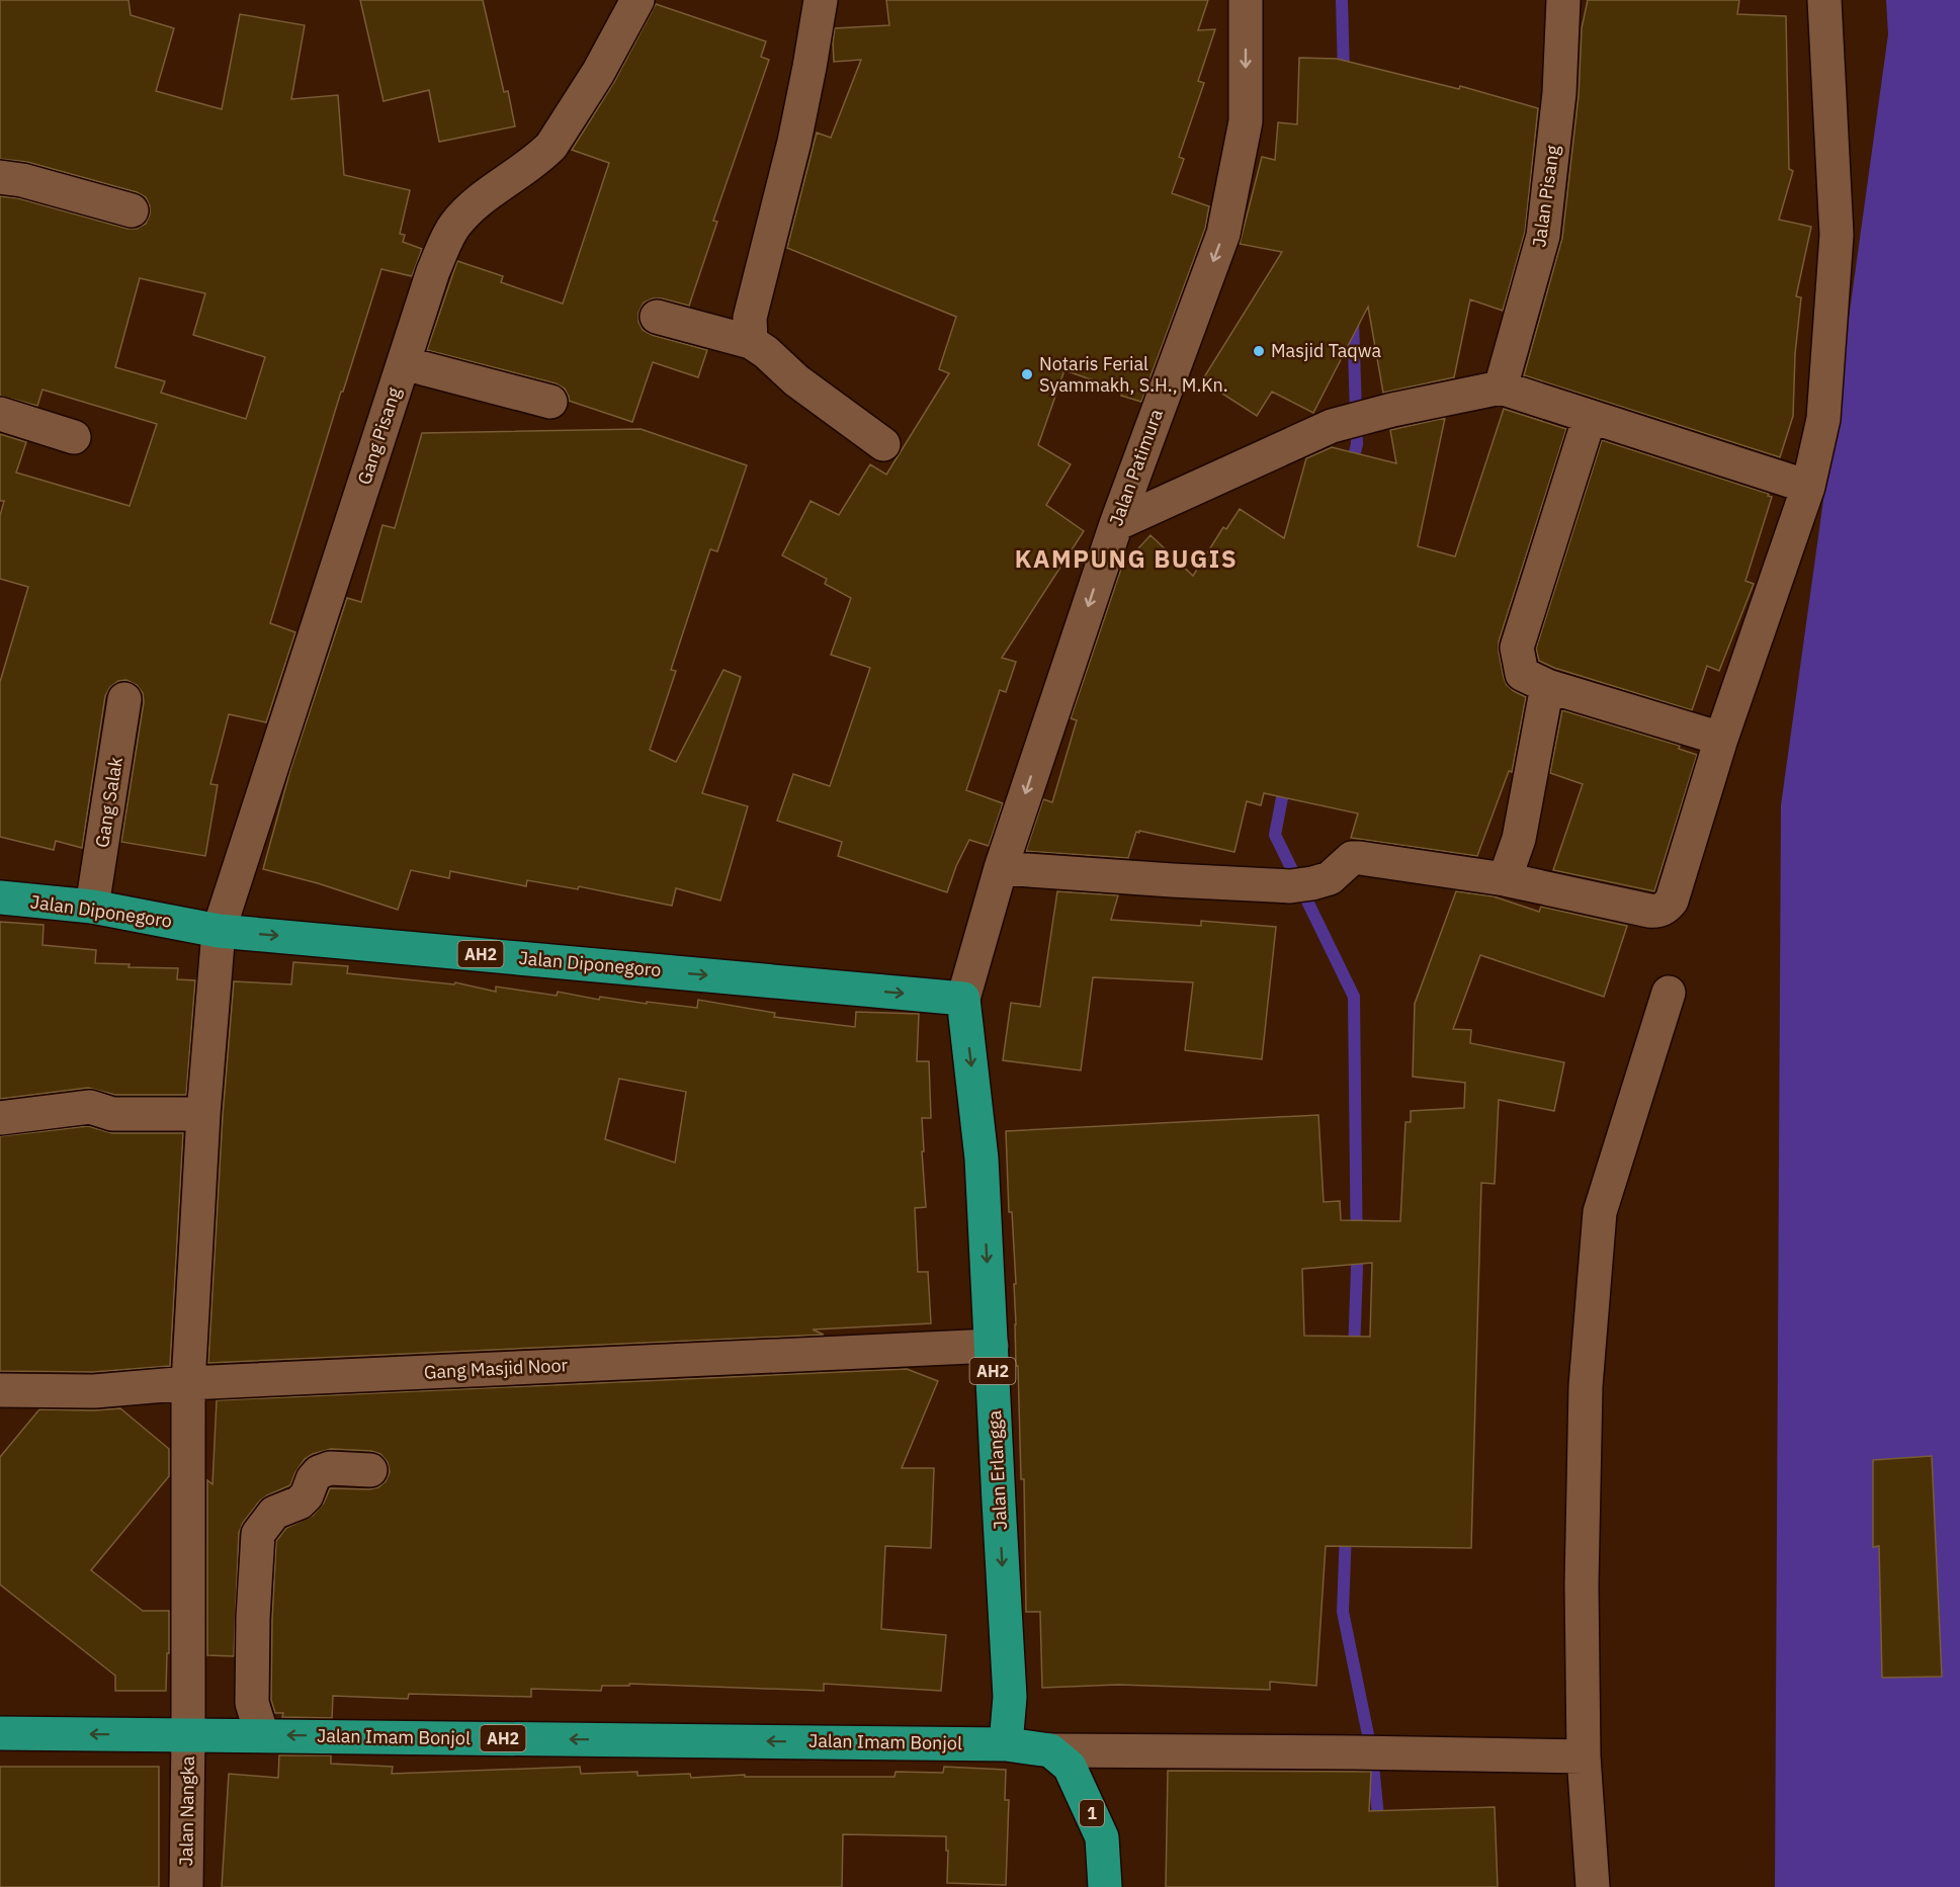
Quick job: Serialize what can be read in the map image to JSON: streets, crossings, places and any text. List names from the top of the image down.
{
  "streets": {
    "highway": [
      "Jalan Diponegoro",
      "AH2",
      "Jalan Erlangga",
      "Jalan Imam Bonjol",
      "1"
    ],
    "street": [
      "Jalan Pisang",
      "Gang Pisang",
      "Jalan Patimura",
      "Gang Salak",
      "Gang Masjid Noor",
      "Jalan Nangka"
    ]
  },
  "crossings": [
    ["Gang Pisang", "Jalan Diponegoro"],
    ["Gang Pisang", "Gang Masjid Noor"],
    ["Gang Pisang", "Jalan Nangka"],
    ["Jalan Patimura", "Jalan Diponegoro"],
    ["Jalan Patimura", "Jalan Erlangga"],
    ["Gang Salak", "Jalan Diponegoro"],
    ["Jalan Diponegoro", "Jalan Erlangga"],
    ["Gang Masjid Noor", "Jalan Erlangga"],
    ["Gang Masjid Noor", "Jalan Nangka"],
    ["Jalan Erlangga", "Jalan Imam Bonjol"],
    ["Jalan Imam Bonjol", "Jalan Nangka"]
  ],
  "one_way": [
    "Jalan Patimura",
    "Jalan Diponegoro",
    "Jalan Erlangga",
    "Jalan Imam Bonjol"
  ],
  "districts": ["KAMPUNG BUGIS"],
  "places": ["Masjid Taqwa", "Notaris Ferial Syammakh, S.H., M.Kn."]
}
